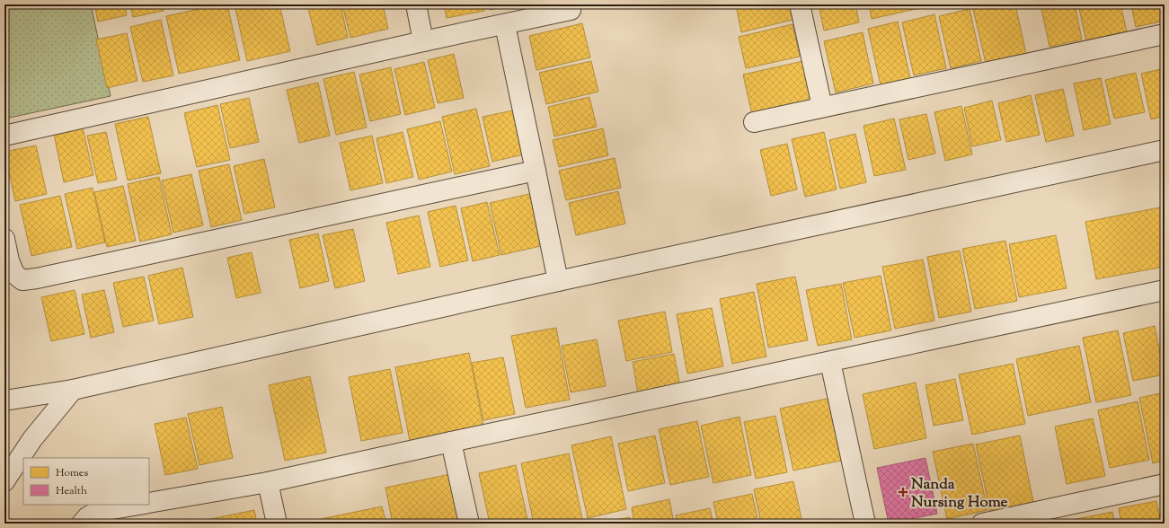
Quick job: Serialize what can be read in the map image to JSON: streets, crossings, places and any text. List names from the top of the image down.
{
  "places": {
    "health": ["Nanda Nursing Home"]
  },
  "legend": ["Homes", "Health"]
}
